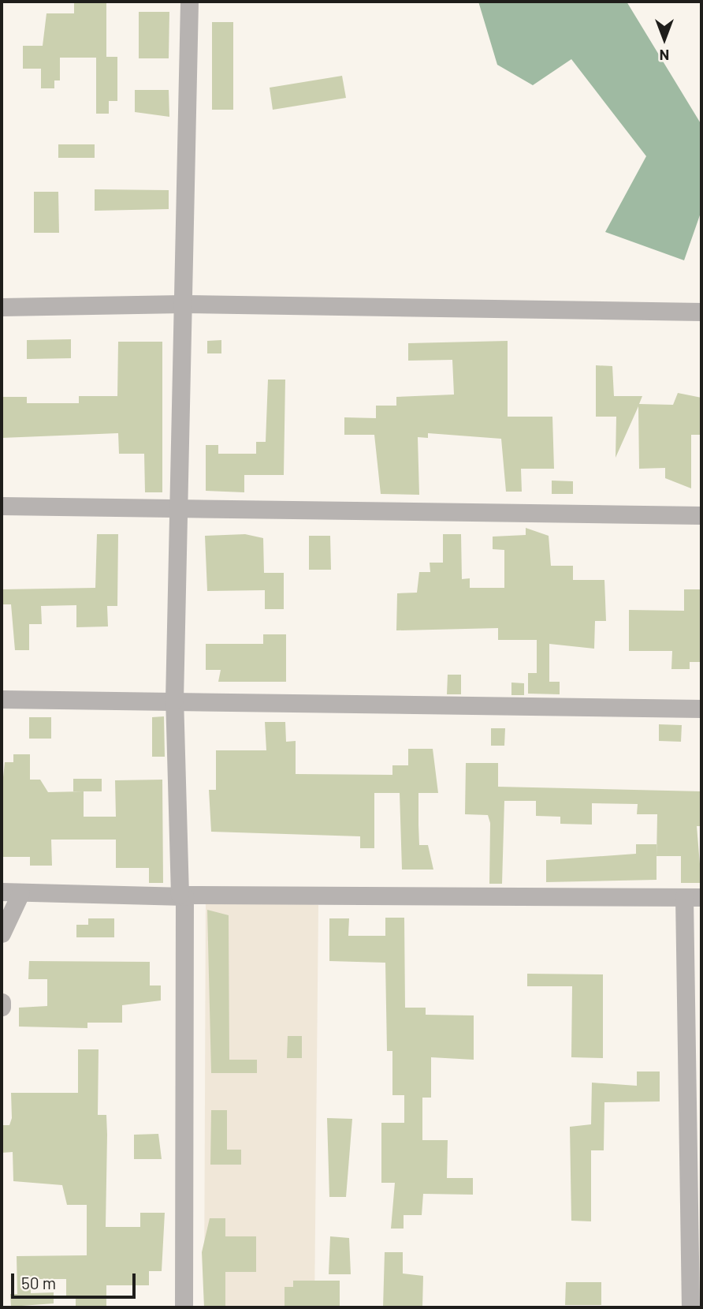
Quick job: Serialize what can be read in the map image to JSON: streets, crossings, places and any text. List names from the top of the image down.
{
  "scale_bar": "50 m",
  "north": "bottom"
}
